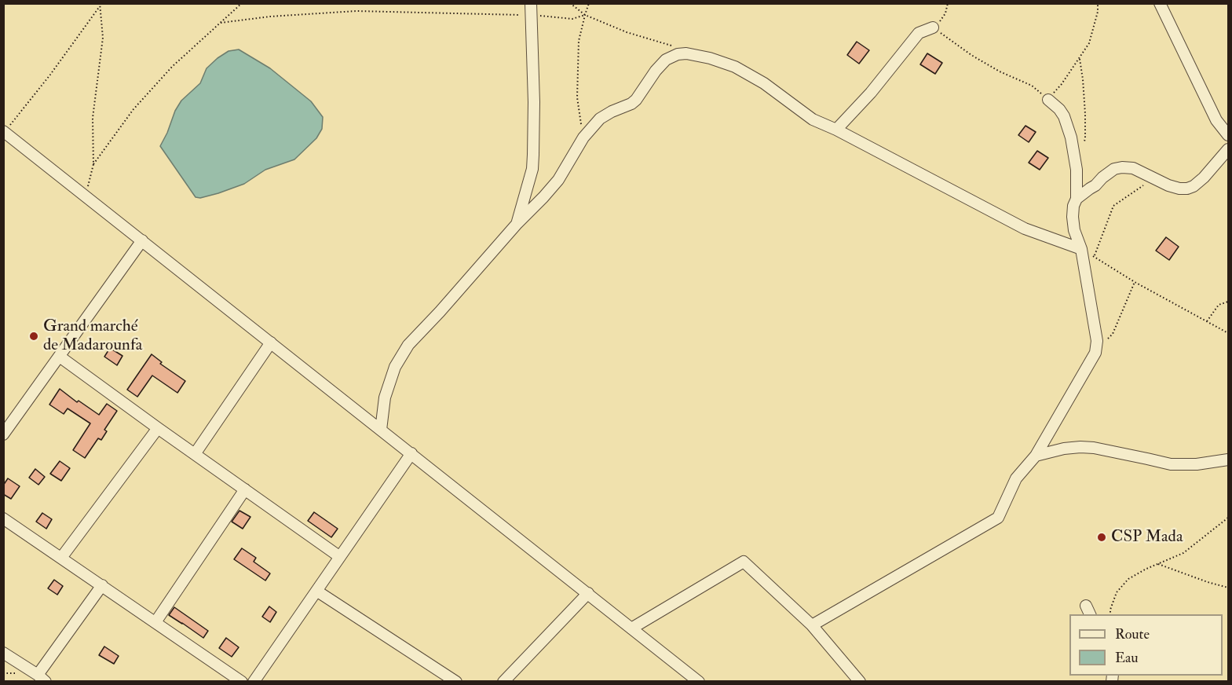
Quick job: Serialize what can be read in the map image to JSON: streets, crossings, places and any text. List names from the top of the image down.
{
  "places": ["Grand marché de Madarounfa", "CSP Mada"],
  "legend": ["Route", "Eau"]
}
